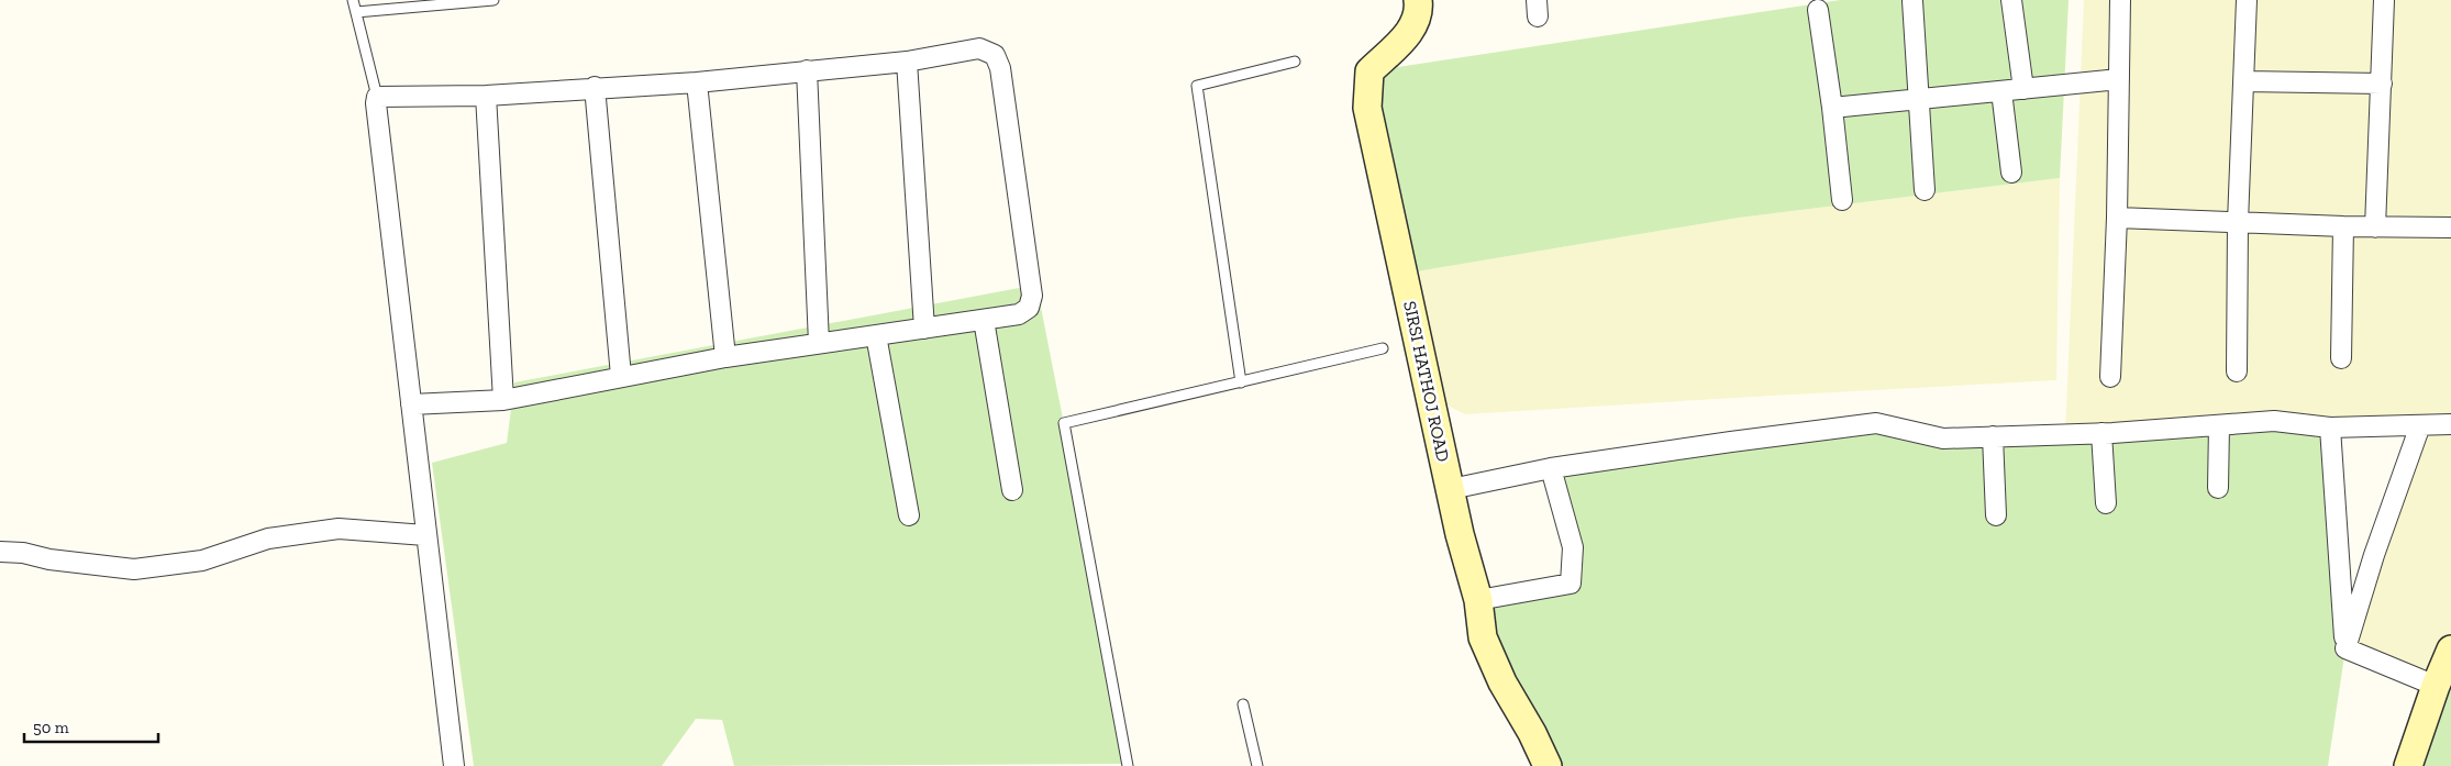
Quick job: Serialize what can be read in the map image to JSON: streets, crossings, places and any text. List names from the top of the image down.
{
  "streets": {
    "street": ["SIRSI HATHOJ ROAD"]
  },
  "scale_bar": "50 m"
}
